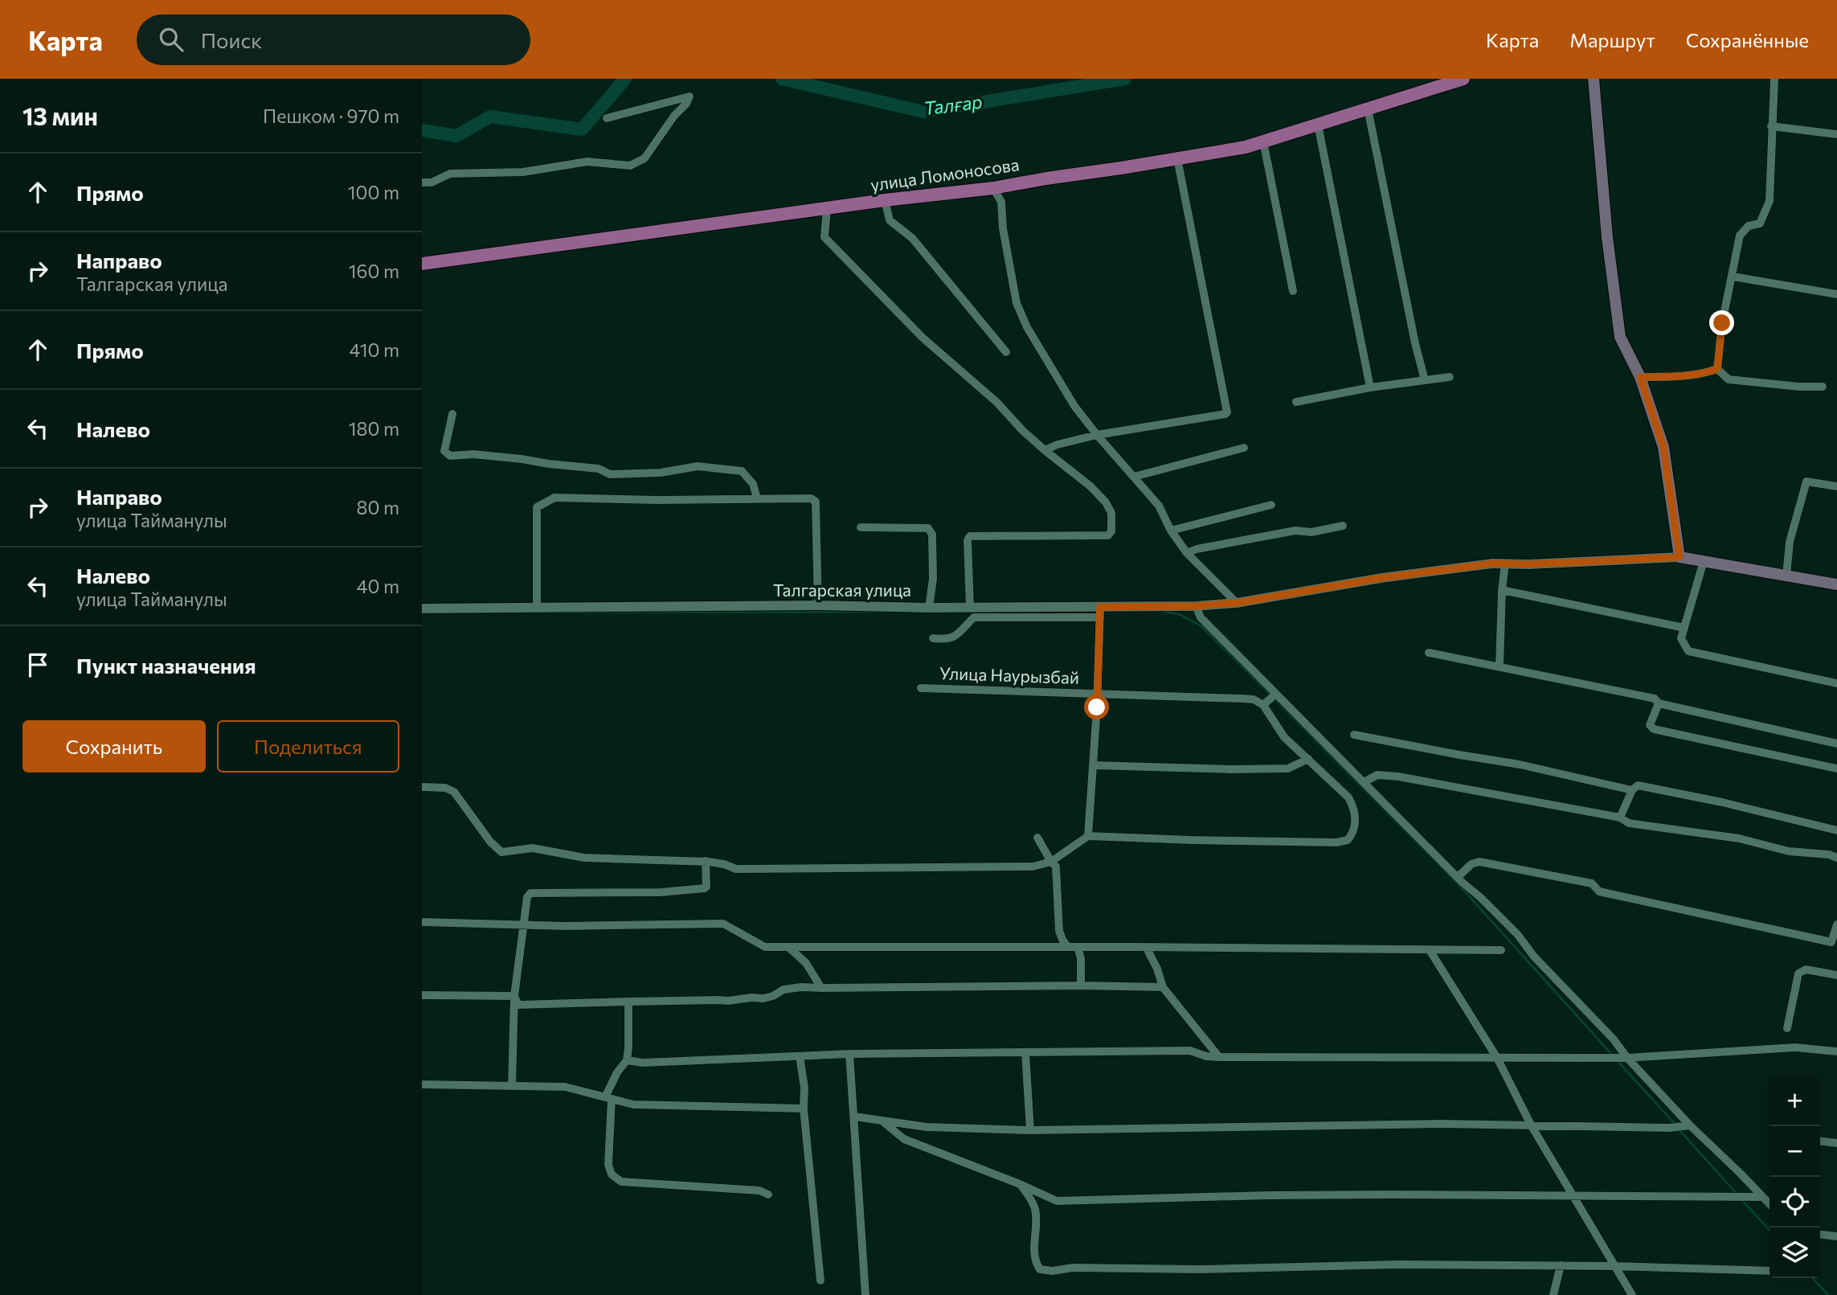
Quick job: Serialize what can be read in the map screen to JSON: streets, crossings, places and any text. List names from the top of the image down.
{
  "streets": {
    "main road": ["улица Ломоносова"],
    "street": ["Талгарская улица", "Улица Наурызбай"]
  },
  "water": ["Талғар"],
  "page": {
    "header": "Карта",
    "search": "Поиск",
    "nav": ["Карта", "Маршрут", "Сохранённые"],
    "heading": ["13 мин", "Пешком · 970 m"],
    "list": [
      ["Прямо", "100 m"],
      ["Направо", "Талгарская улица", "160 m"],
      ["Прямо", "410 m"],
      ["Налево", "180 m"],
      ["Направо", "улица Тайманулы", "80 m"],
      ["Налево", "улица Тайманулы", "40 m"],
      "Пункт назначения"
    ],
    "buttons": ["Сохранить", "Поделиться"],
    "map_buttons": ["+", "−"]
  }
}
